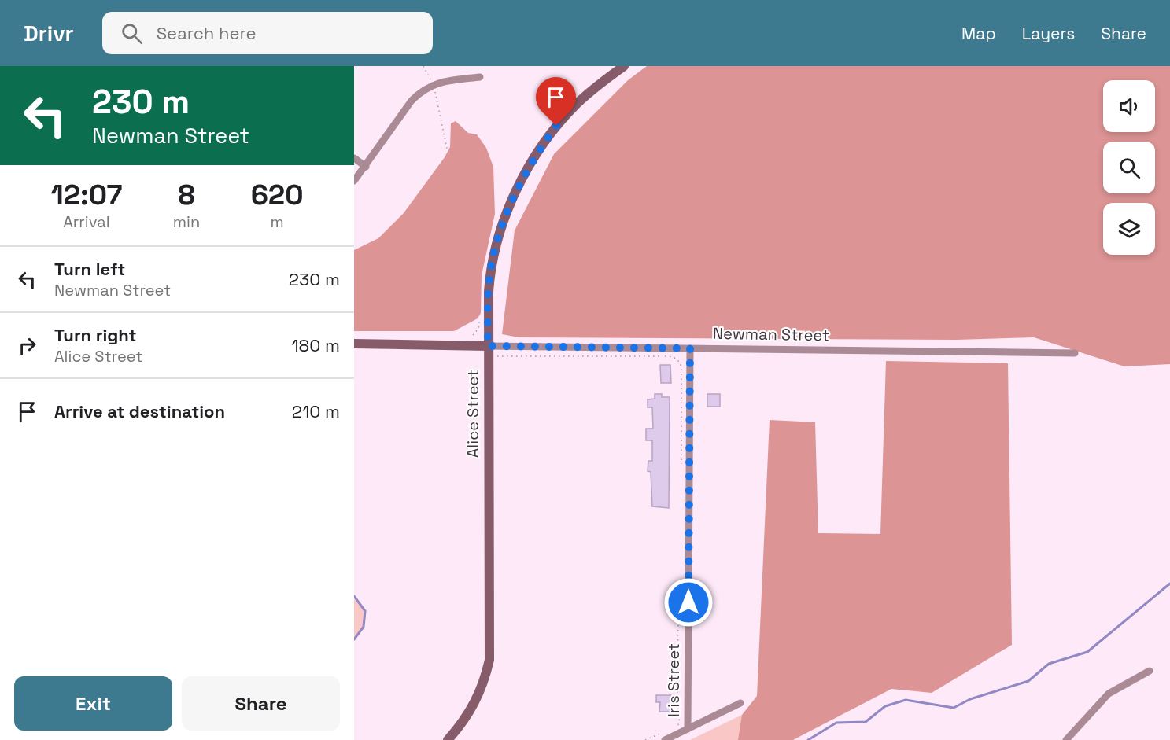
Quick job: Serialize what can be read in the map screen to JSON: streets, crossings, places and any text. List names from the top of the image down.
{
  "streets": {
    "street": ["Newman Street", "Alice Street", "Iris Street"]
  },
  "crossings": [
    ["Newman Street", "Alice Street"],
    ["Newman Street", "Iris Street"]
  ],
  "page": {
    "header": "Drivr",
    "search": "Search here",
    "nav": ["Map", "Layers", "Share"],
    "turn": ["230 m", "Newman Street"],
    "eta": [
      "12:07",
      "Arrival",
      "8",
      "min",
      "620",
      "m"
    ],
    "list": [
      {
        "name": "Turn left",
        "note": "Newman Street",
        "value": "230 m"
      },
      {
        "name": "Turn right",
        "note": "Alice Street",
        "value": "180 m"
      },
      {
        "name": "Arrive at destination",
        "value": "210 m"
      }
    ],
    "buttons": ["Exit", "Share"]
  }
}
